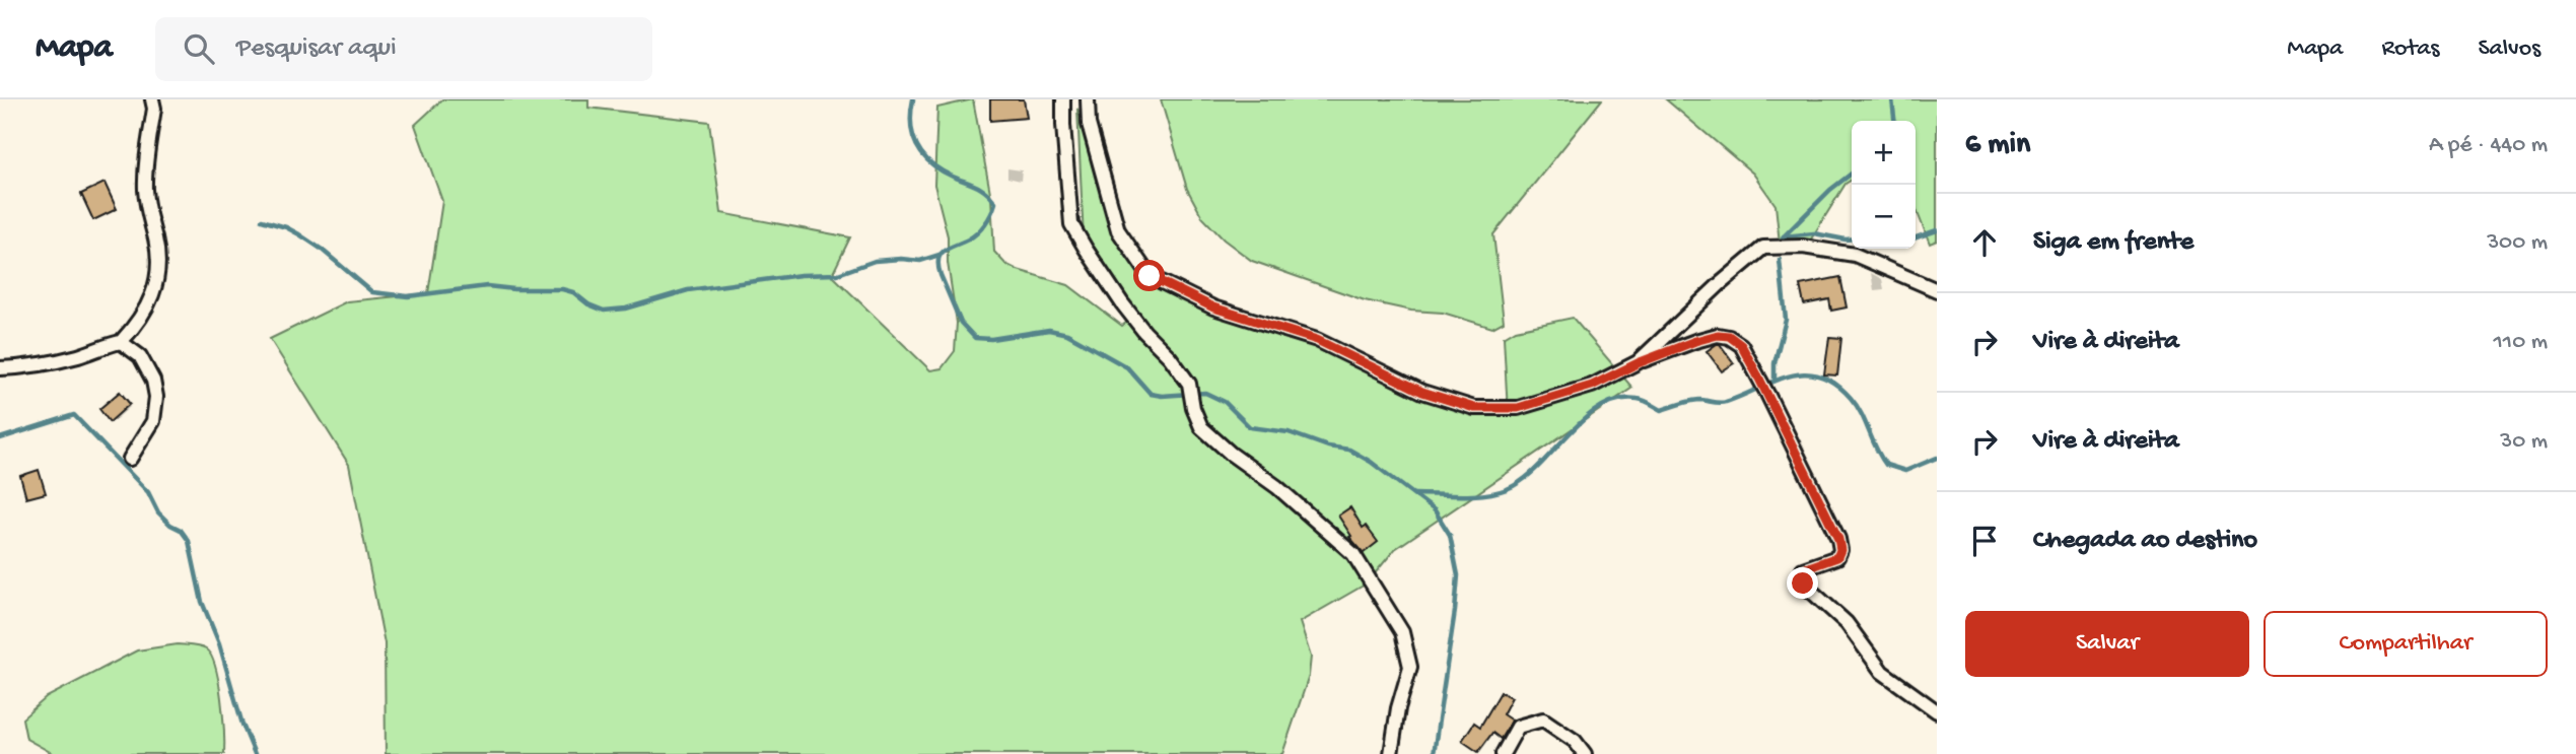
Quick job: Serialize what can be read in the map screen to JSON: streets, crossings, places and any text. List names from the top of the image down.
{
  "page": {
    "header": "Mapa",
    "search": "Pesquisar aqui",
    "nav": ["Mapa", "Rotas", "Salvos"],
    "heading": ["6 min", "A pé · 440 m"],
    "map_buttons": ["+", "−"],
    "list": [
      ["Siga em frente", "300 m"],
      ["Vire à direita", "110 m"],
      ["Vire à direita", "30 m"],
      "Chegada ao destino"
    ],
    "buttons": ["Salvar", "Compartilhar"]
  }
}
